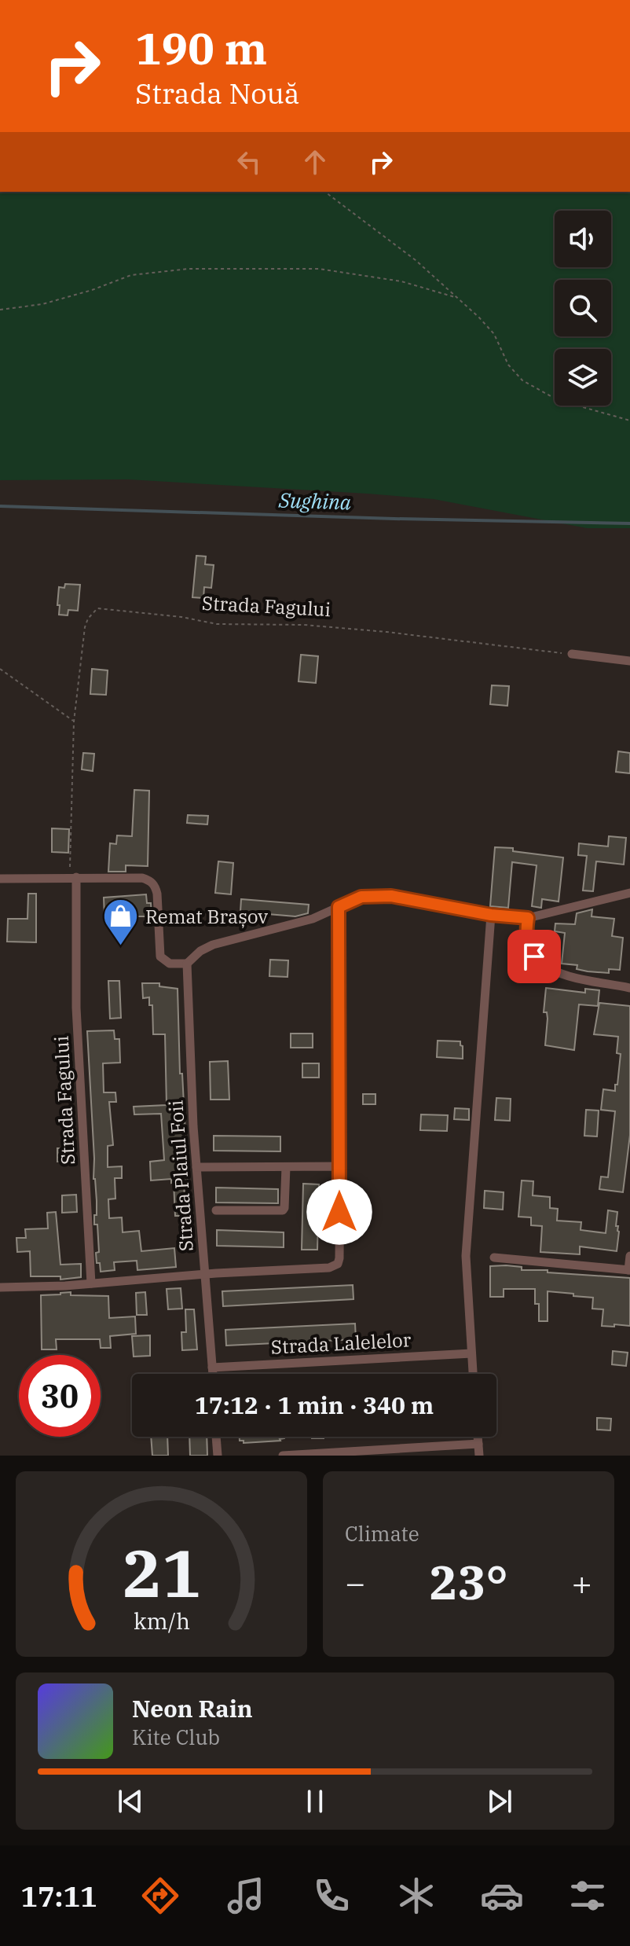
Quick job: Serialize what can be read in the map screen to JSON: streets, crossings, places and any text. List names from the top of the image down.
{
  "streets": {
    "street": ["Strada Fagului", "Strada Plaiul Foii", "Strada Lalelelor"]
  },
  "crossings": [
    ["Strada Plaiul Foii", "Strada Lalelelor"]
  ],
  "water": ["Sughina"],
  "places": {
    "shop": ["Remat Brașov"]
  },
  "page": {
    "turn": ["190 m", "Strada Nouă"],
    "limit": "30",
    "trip": "17:12 · 1 min · 340 m",
    "tile": "Climate",
    "heat": ["−", "23°", "+"],
    "song": ["Neon Rain", "Kite Club"],
    "tabs": "17:11",
    "gauge": ["21", "km/h"]
  }
}
